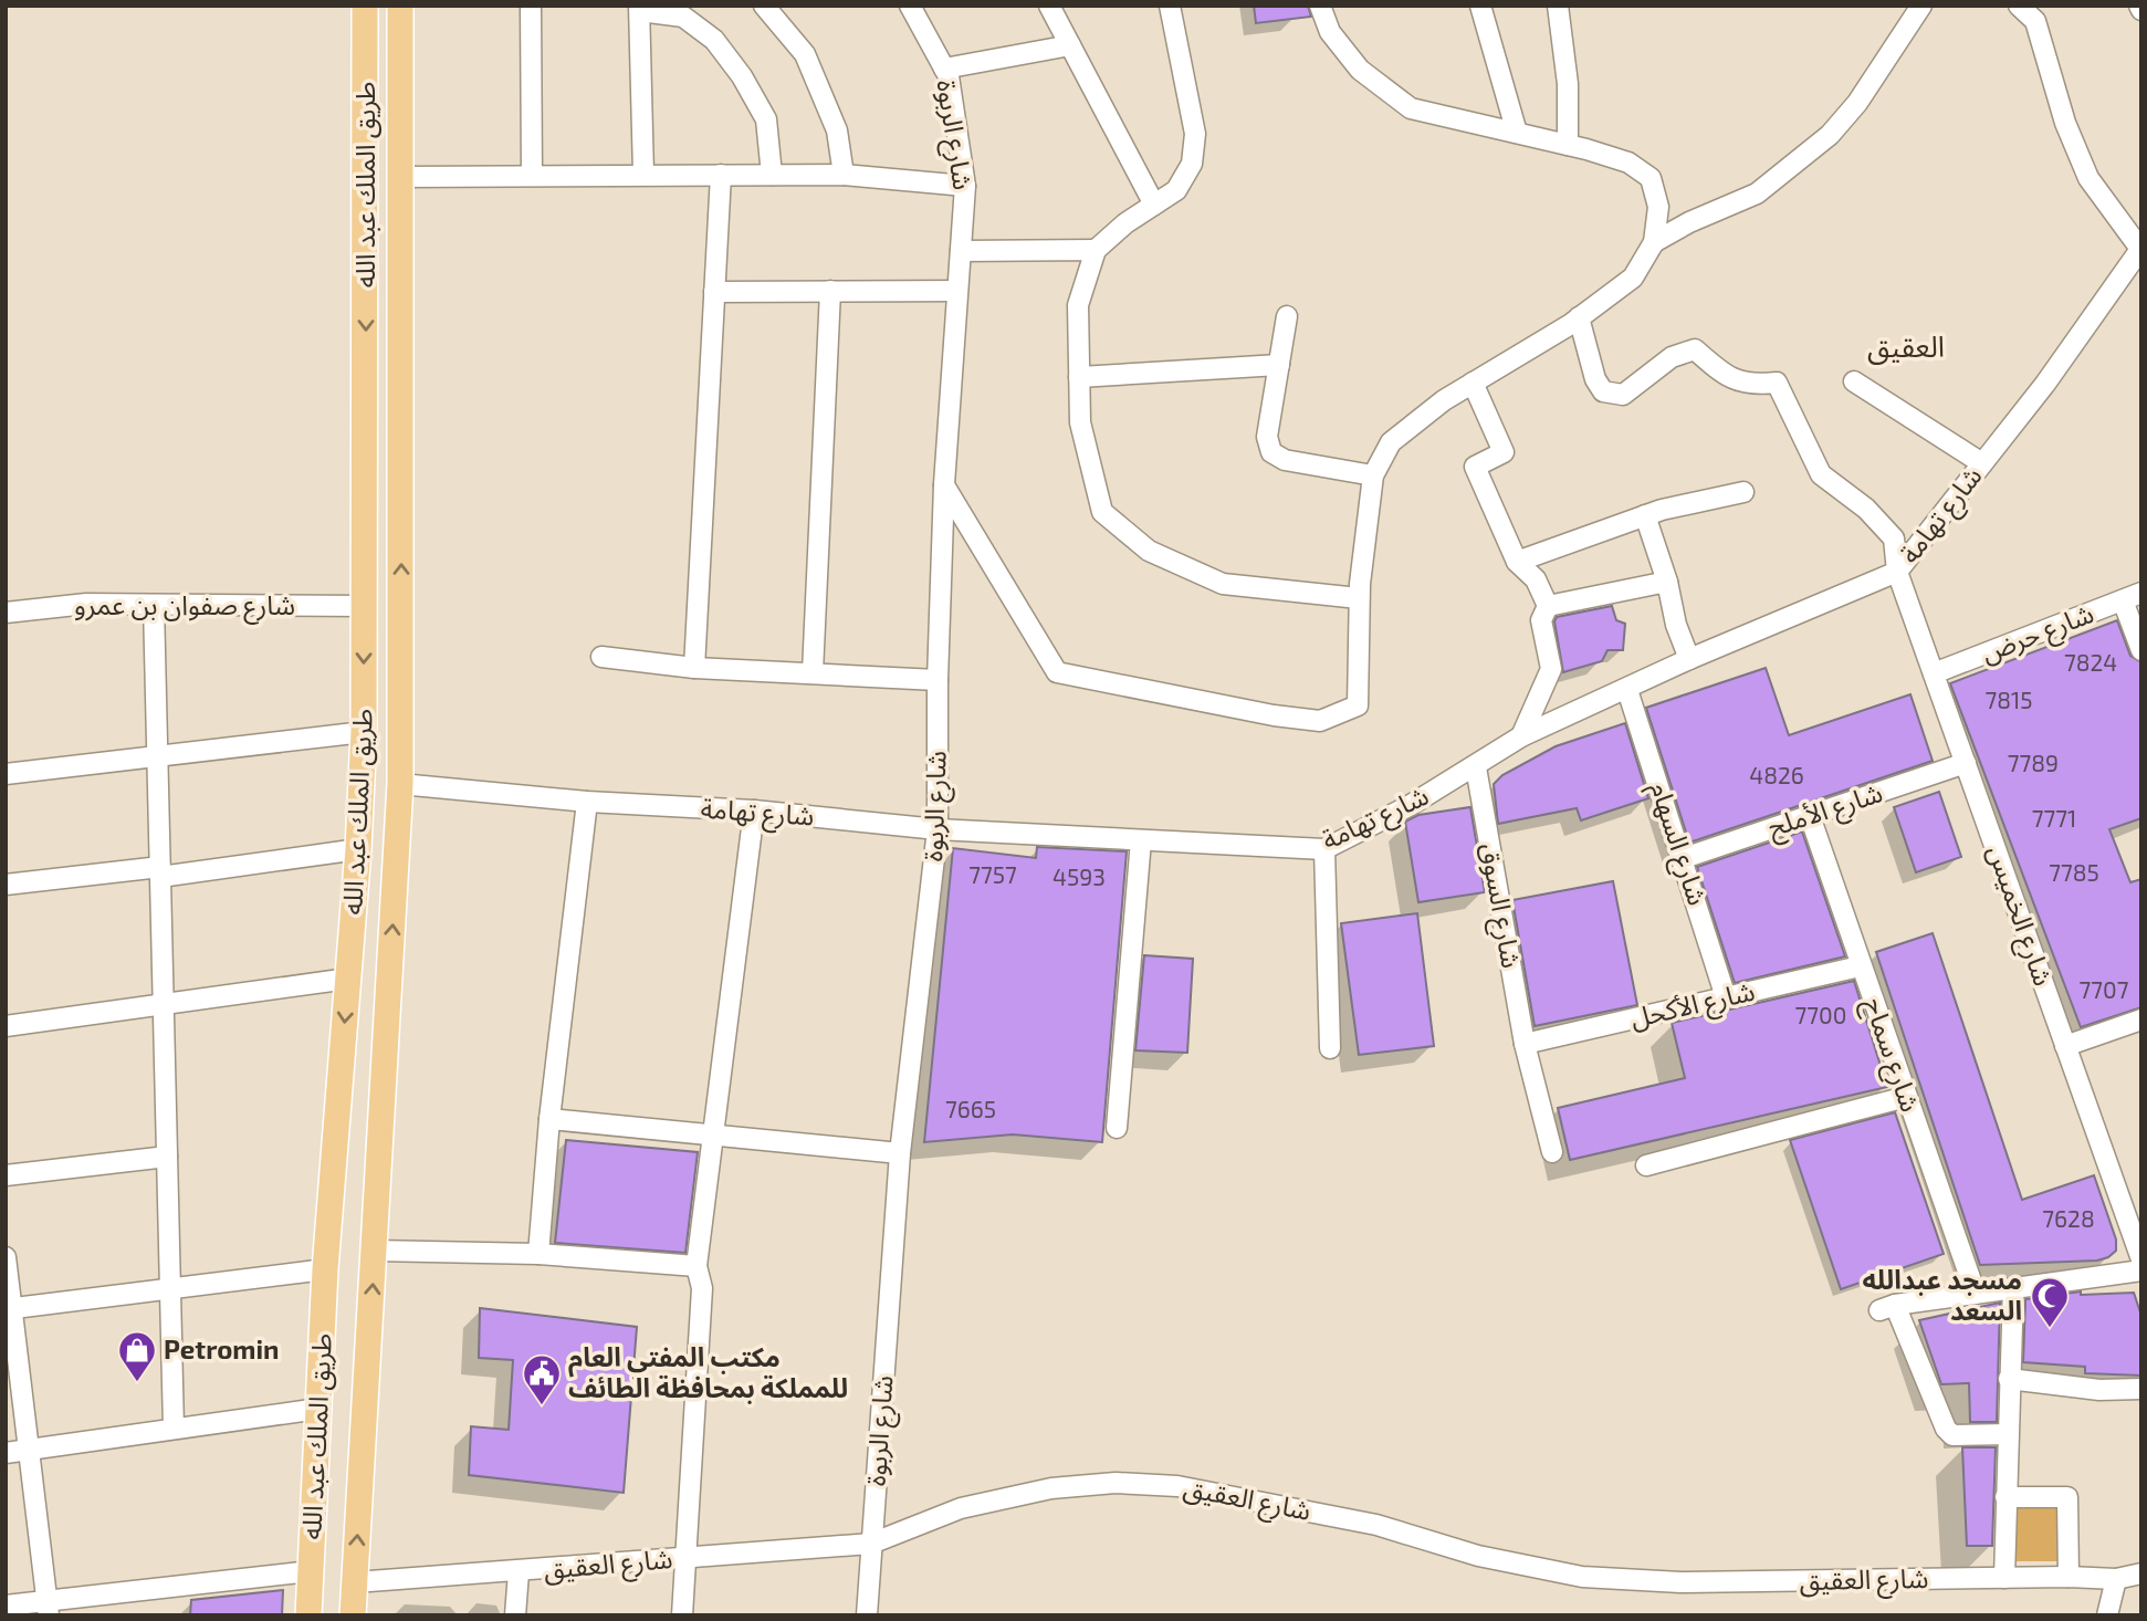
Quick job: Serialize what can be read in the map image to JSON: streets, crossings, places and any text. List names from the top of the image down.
{
  "streets": {
    "main road": ["طريق الملك عبد الله"],
    "street": [
      "شارع الربوة",
      "شارع تهامة",
      "شارع صفوان بن عمرو",
      "شارع حرض",
      "شارع الأملح",
      "شارع السهام",
      "شارع السوق",
      "شارع الخميس",
      "شارع الأكحل",
      "شارع سماح",
      "شارع العقيق"
    ]
  },
  "crossings": [
    ["شارع الربوة", "شارع تهامة"],
    ["شارع الربوة", "شارع العقيق"],
    ["طريق الملك عبد الله", "شارع تهامة"],
    ["طريق الملك عبد الله", "شارع صفوان بن عمرو"],
    ["طريق الملك عبد الله", "شارع العقيق"],
    ["شارع تهامة", "شارع السهام"],
    ["شارع تهامة", "شارع السوق"],
    ["شارع تهامة", "شارع الخميس"],
    ["شارع حرض", "شارع الخميس"],
    ["شارع الأملح", "شارع السهام"],
    ["شارع الأملح", "شارع الخميس"],
    ["شارع الأملح", "شارع سماح"],
    ["شارع السهام", "شارع الأكحل"],
    ["شارع السوق", "شارع الأكحل"],
    ["شارع الأكحل", "شارع سماح"]
  ],
  "districts": ["العقيق"],
  "places": {
    "mosque": ["مسجد عبدالله السعد"],
    "shop": ["Petromin"],
    "public building": ["مكتب المفتي العام للمملكة بمحافظة الطائف"]
  },
  "house_numbers": [
    "7824",
    "7815",
    "7789",
    "4826",
    "7771",
    "7785",
    "7757",
    "4593",
    "7707",
    "7700",
    "7665",
    "7628"
  ]
}
